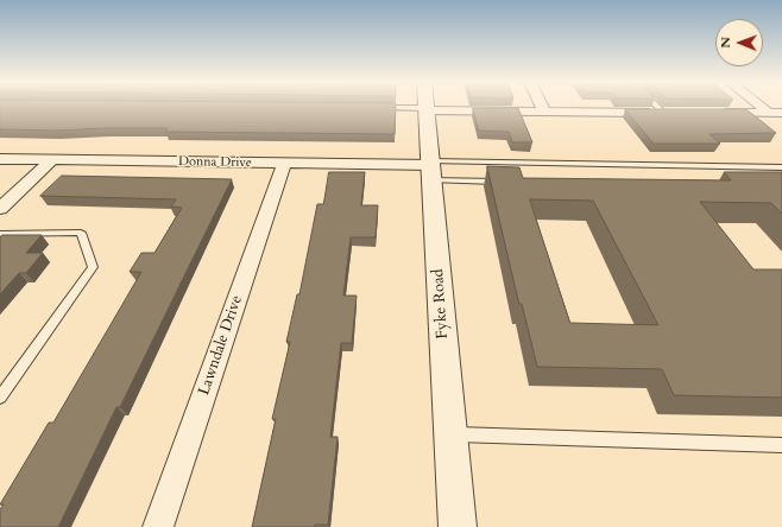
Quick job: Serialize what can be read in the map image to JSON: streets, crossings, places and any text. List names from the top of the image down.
{
  "streets": {
    "street": ["Donna Drive", "Fyke Road", "Lawndale Drive"]
  },
  "crossings": [
    ["Donna Drive", "Fyke Road"],
    ["Donna Drive", "Lawndale Drive"]
  ],
  "north": "left"
}
